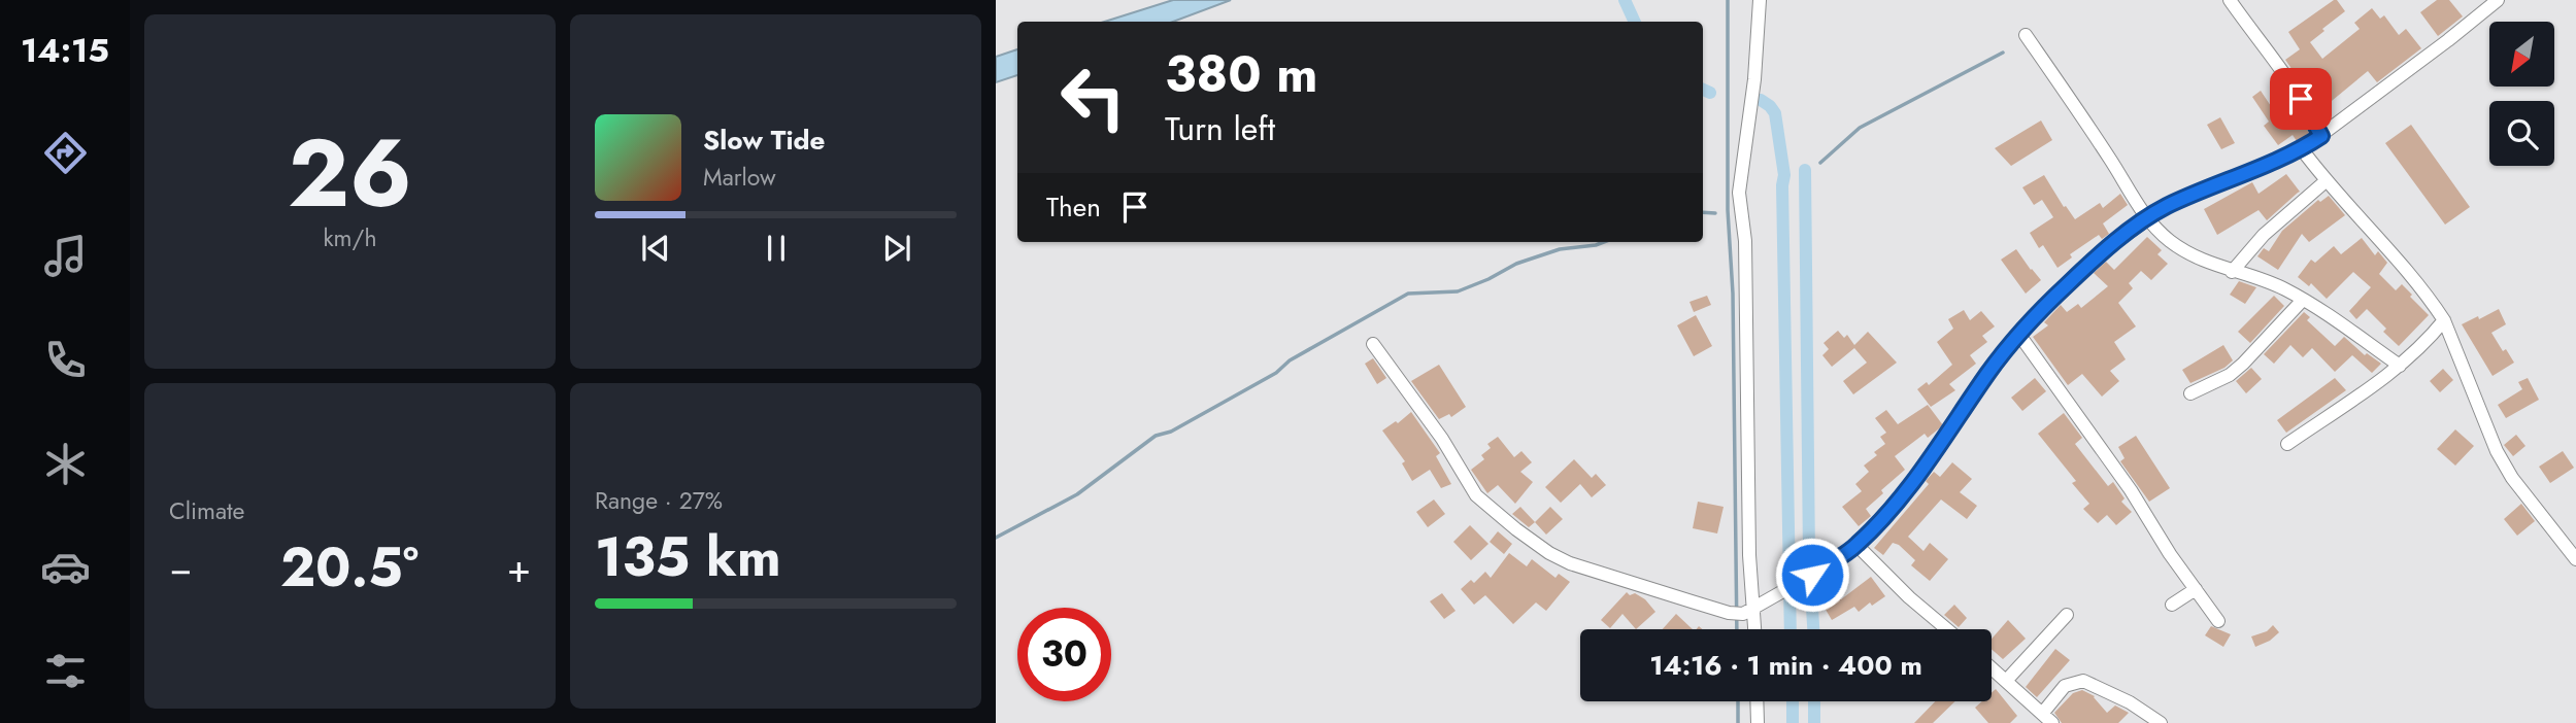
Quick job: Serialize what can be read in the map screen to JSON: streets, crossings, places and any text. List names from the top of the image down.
{
  "north": "bottom left",
  "page": {
    "tabs": "14:15",
    "tile": [
      ["26", "km/h"],
      "Climate",
      ["Range · 27%", "135 km"]
    ],
    "turn": ["380 m", "Turn left"],
    "song": ["Slow Tide", "Marlow"],
    "then": "Then",
    "heat": ["−", "20.5°", "+"],
    "limit": "30",
    "trip": "14:16 · 1 min · 400 m"
  }
}
